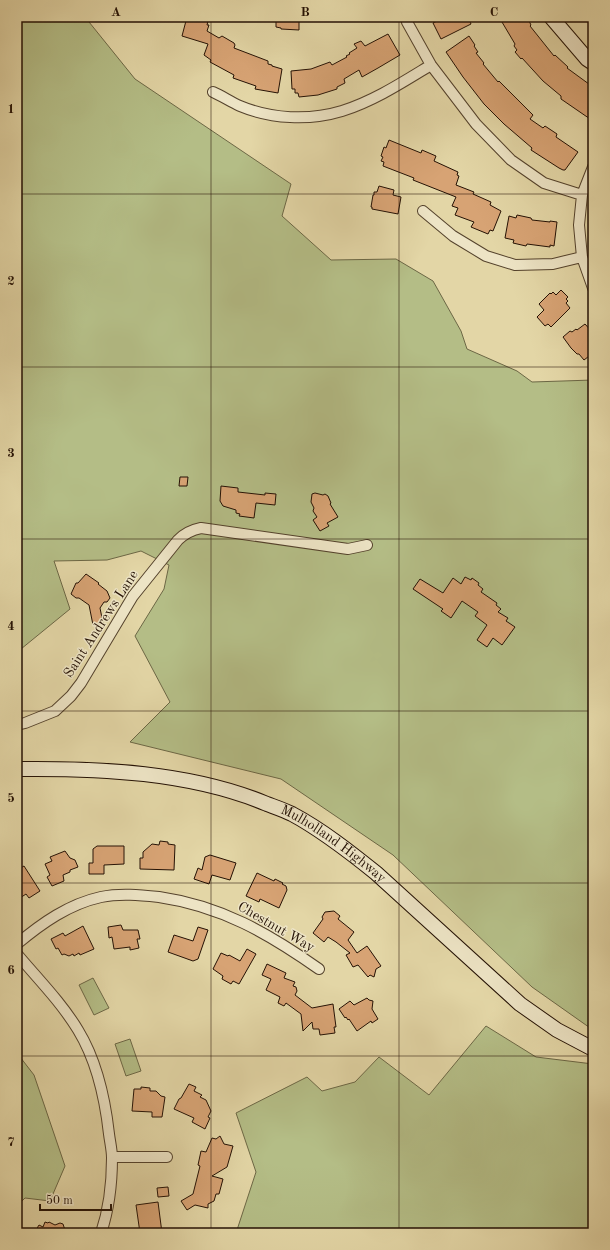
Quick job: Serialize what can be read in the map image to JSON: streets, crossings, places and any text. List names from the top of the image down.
{
  "streets": {
    "main road": ["Mulholland Highway"],
    "street": ["Saint Andrews Lane", "Chestnut Way"]
  },
  "scale_bar": "50 m",
  "grid": {
    "columns": ["A", "B", "C"],
    "rows": [
      "1",
      "2",
      "3",
      "4",
      "5",
      "6",
      "7"
    ]
  }
}
